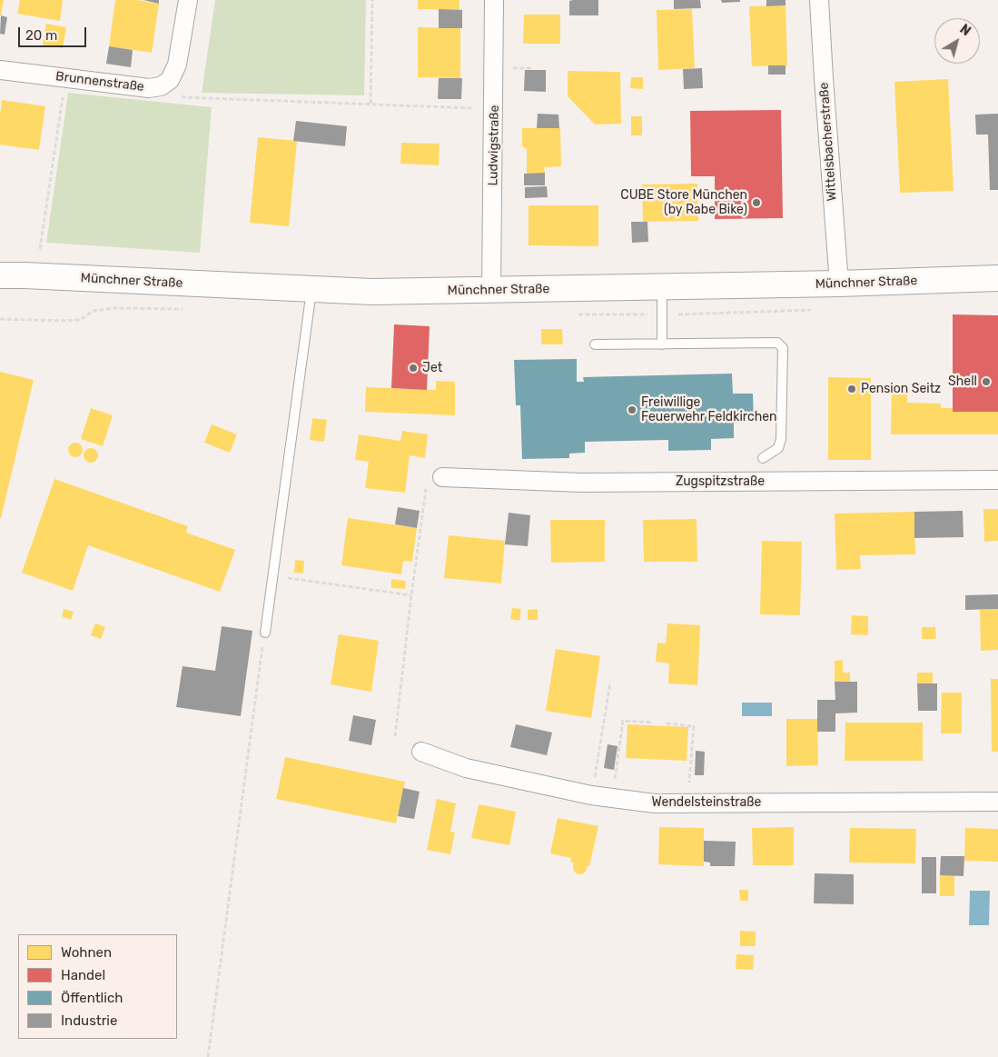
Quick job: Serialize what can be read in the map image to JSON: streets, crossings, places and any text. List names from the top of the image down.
{
  "streets": {
    "street": [
      "Brunnenstraße",
      "Wittelsbacherstraße",
      "Ludwigstraße",
      "Münchner Straße",
      "Zugspitzstraße",
      "Wendelsteinstraße"
    ]
  },
  "crossings": [
    ["Wittelsbacherstraße", "Münchner Straße"],
    ["Ludwigstraße", "Münchner Straße"]
  ],
  "places": [
    "CUBE Store München (by Rabe Bike)",
    "Jet",
    "Shell",
    "Pension Seitz",
    "Freiwillige Feuerwehr Feldkirchen"
  ],
  "legend": [
    "Wohnen",
    "Handel",
    "Öffentlich",
    "Industrie"
  ],
  "scale_bar": "20 m",
  "north": "top right"
}
